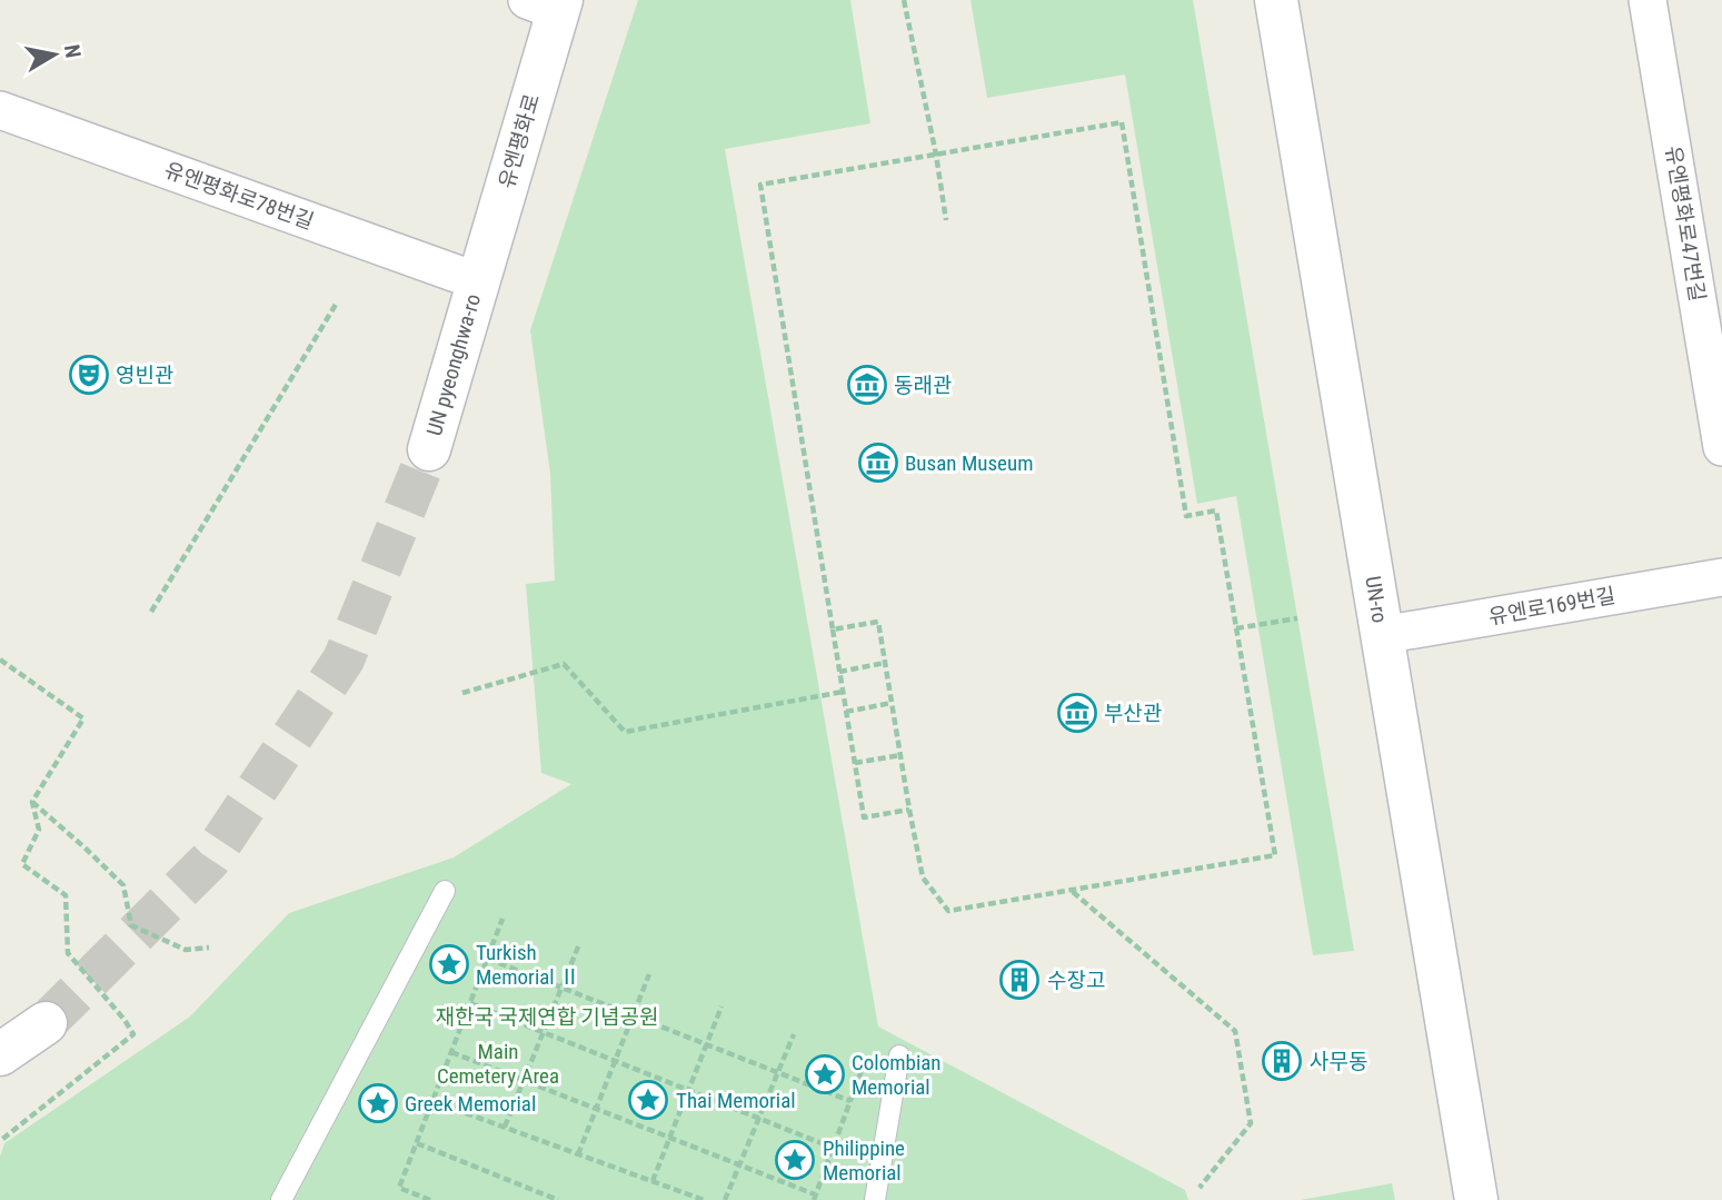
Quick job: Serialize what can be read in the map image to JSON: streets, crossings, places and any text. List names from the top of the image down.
{
  "streets": {
    "main road": ["유엔평화로", "UN pyeonghwa-ro", "UN-ro"],
    "street": ["유엔평화로78번길", "유엔평화로47번길", "유엔로169번길"]
  },
  "crossings": [
    ["유엔평화로", "유엔평화로78번길"],
    ["유엔평화로", "UN pyeonghwa-ro"],
    ["유엔평화로78번길", "UN pyeonghwa-ro"],
    ["UN-ro", "유엔로169번길"]
  ],
  "parks": ["재한국 국제연합 기념공원", "Main Cemetery Area"],
  "places": {
    "theatre": ["영빈관"],
    "museum": ["동래관", "Busan Museum", "부산관"],
    "place": [
      "Turkish Memorial Ⅱ",
      "Colombian Memorial",
      "Thai Memorial",
      "Greek Memorial",
      "Philippine Memorial"
    ],
    "building": ["수장고", "사무동"]
  },
  "north": "right"
}
